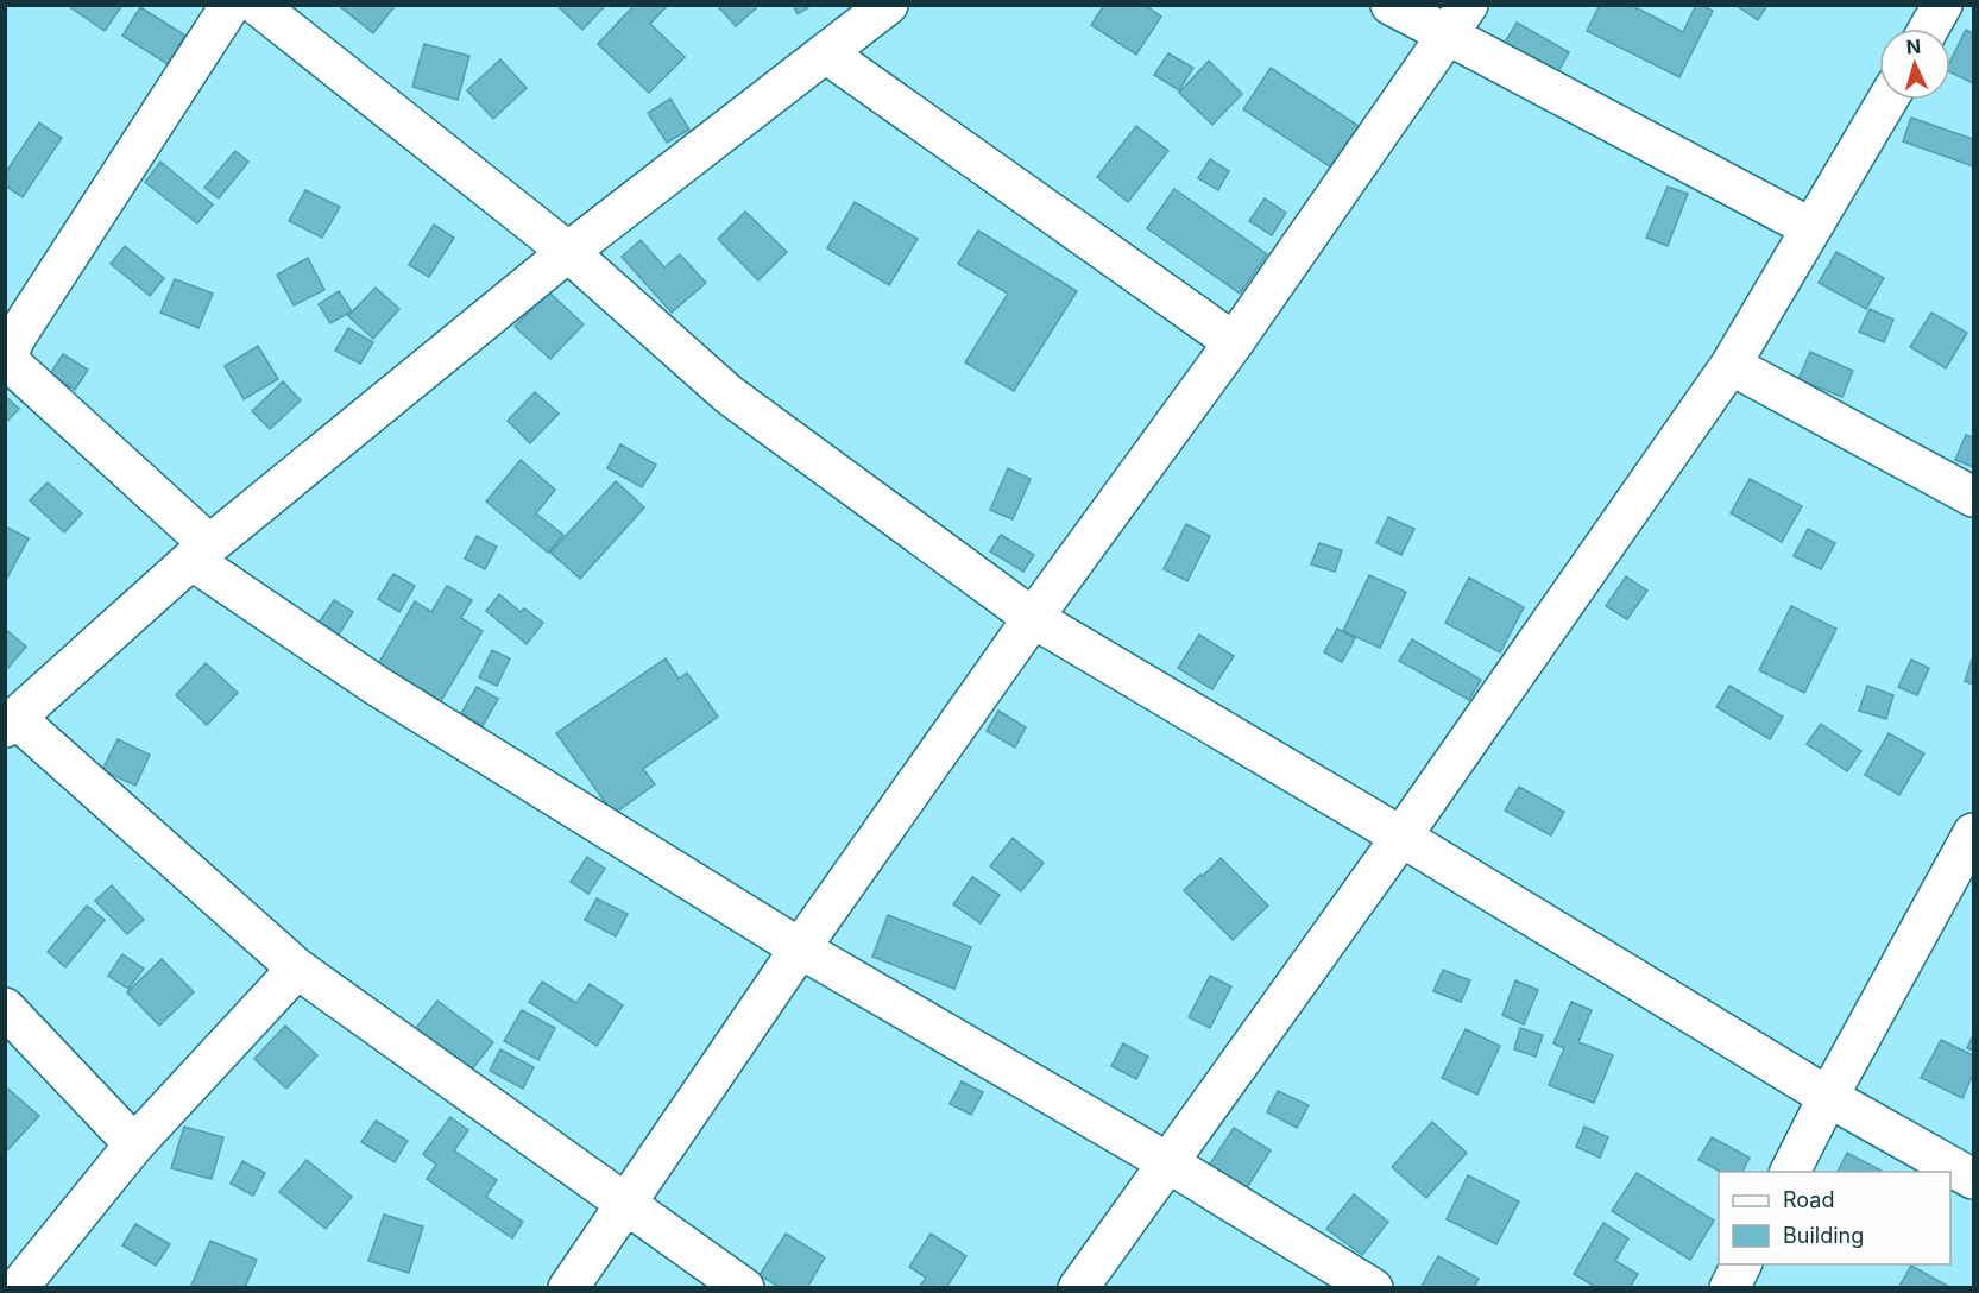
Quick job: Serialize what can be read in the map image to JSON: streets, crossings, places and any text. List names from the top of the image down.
{
  "legend": ["Road", "Building"],
  "north": "top"
}
